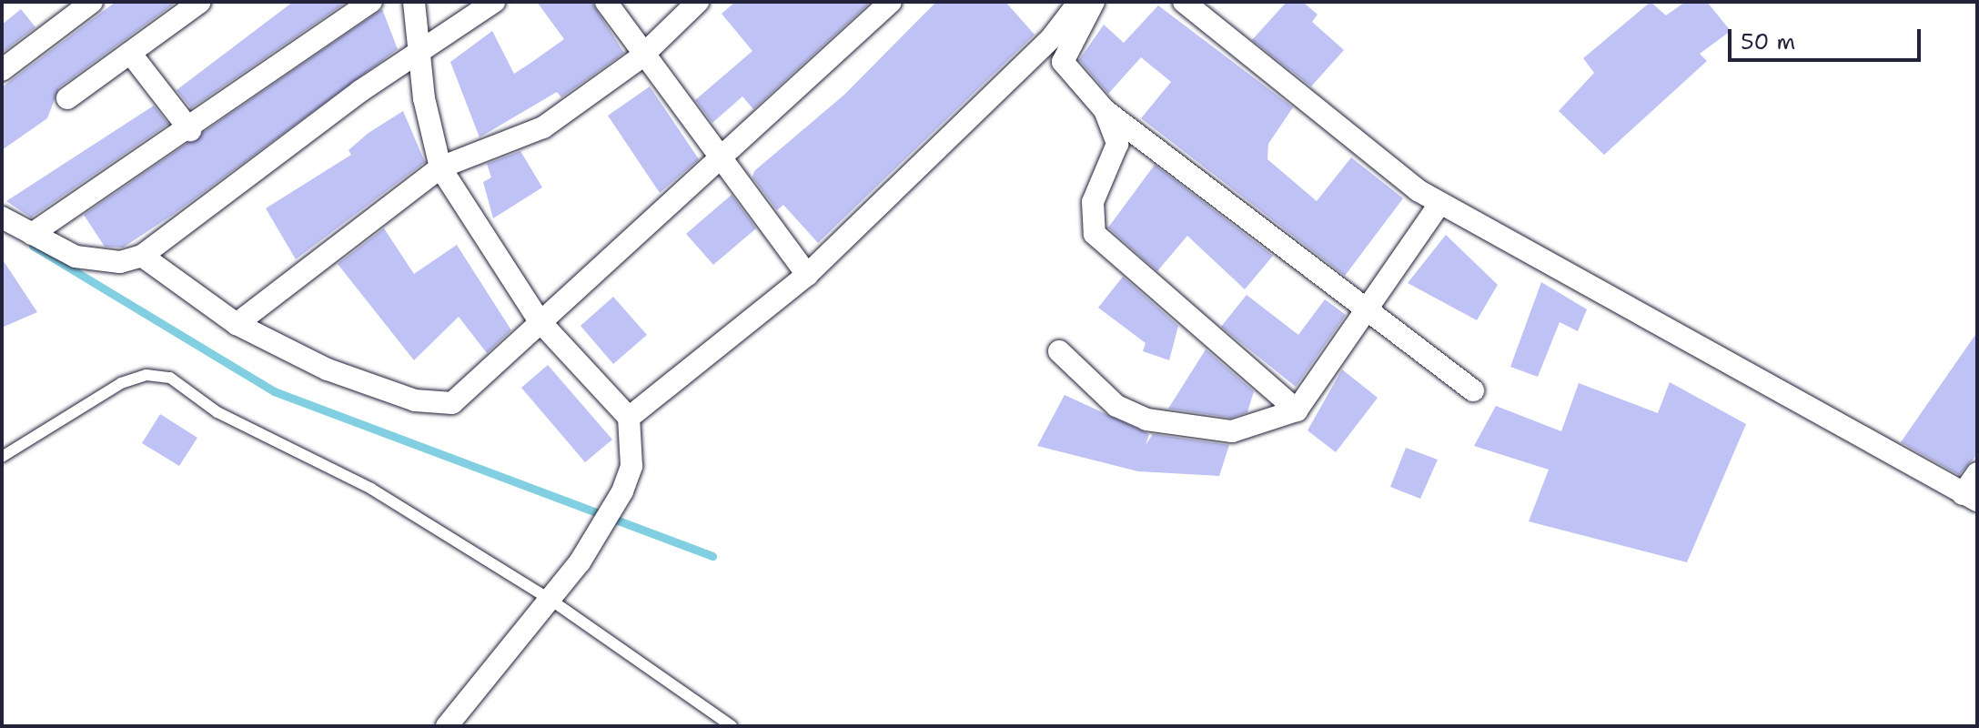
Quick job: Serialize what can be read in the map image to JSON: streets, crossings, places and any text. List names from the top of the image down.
{
  "scale_bar": "50 m"
}
